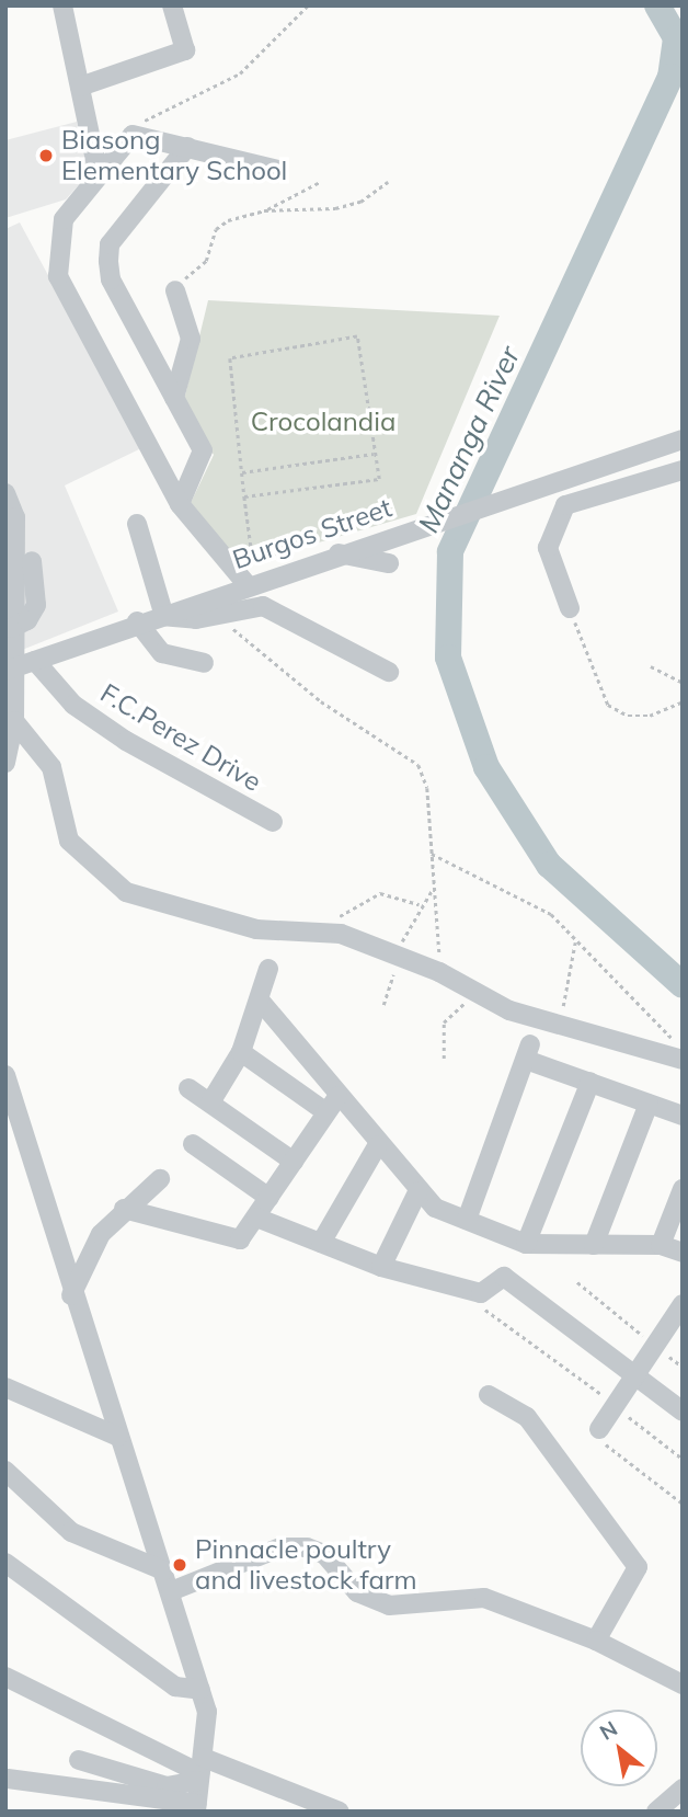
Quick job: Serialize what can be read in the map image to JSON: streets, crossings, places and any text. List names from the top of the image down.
{
  "streets": {
    "street": ["Burgos Street", "F.C.Perez Drive"]
  },
  "crossings": [
    ["Burgos Street", "F.C.Perez Drive"]
  ],
  "water": ["Mananga River"],
  "parks": ["Crocolandia"],
  "places": ["Biasong Elementary School", "Pinnacle poultry and livestock farm"],
  "north": "top left"
}
